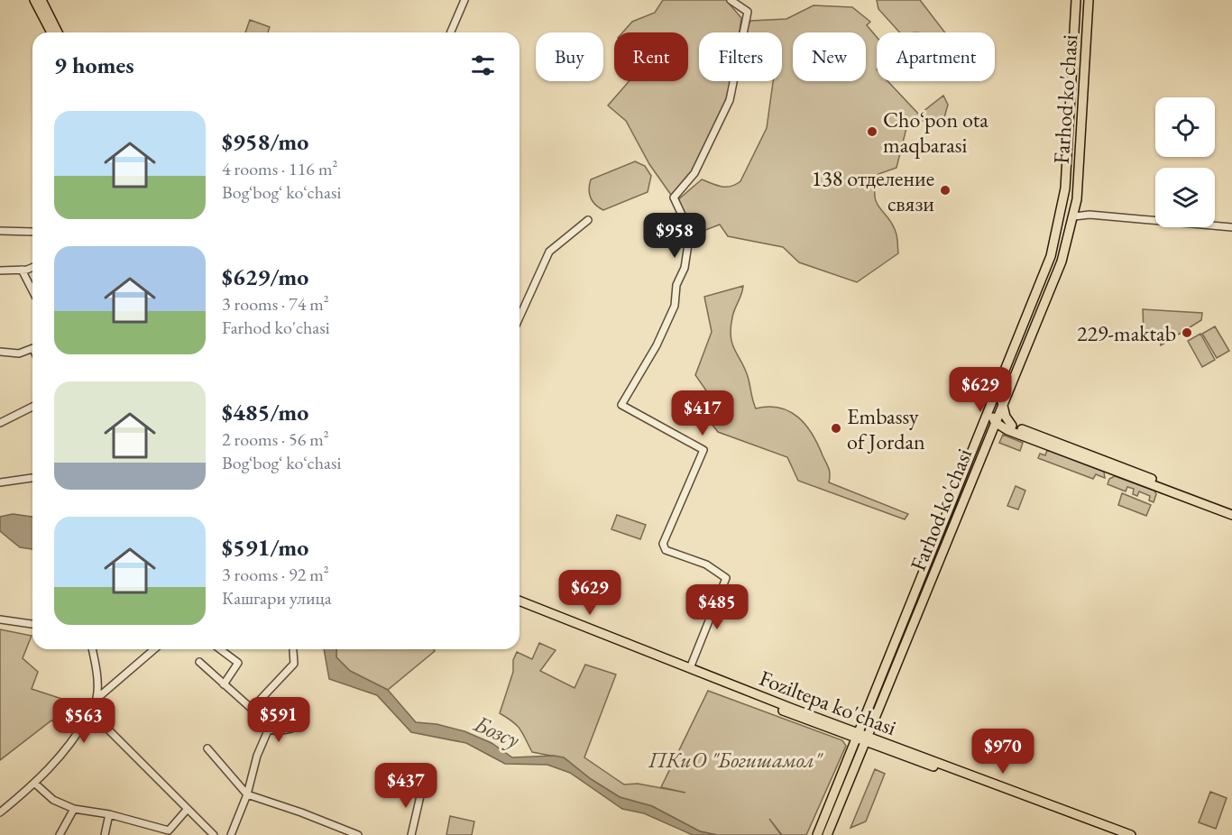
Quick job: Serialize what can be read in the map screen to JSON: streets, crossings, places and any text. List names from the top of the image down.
{
  "streets": {
    "main road": ["Farhod ko'chasi", "Foziltepa ko'chasi"]
  },
  "crossings": [
    ["Farhod ko'chasi", "Foziltepa ko'chasi"]
  ],
  "water": ["Бозсу"],
  "parks": ["ПКиО \"Богишамол\""],
  "places": [
    "Choʻpon ota maqbarasi",
    "138 отделение связи",
    "229-maktab",
    "Embassy of Jordan"
  ],
  "page": {
    "chip": [
      "Buy",
      "Rent",
      "Filters",
      "New",
      "Apartment"
    ],
    "heading": "9 homes",
    "list": [
      {
        "name": "$958/mo",
        "note": "4 rooms · 116 m² · Bogʻbogʻ koʻchasi"
      },
      {
        "name": "$629/mo",
        "note": "3 rooms · 74 m² · Farhod ko'chasi"
      },
      {
        "name": "$485/mo",
        "note": "2 rooms · 56 m² · Bogʻbogʻ koʻchasi"
      },
      {
        "name": "$591/mo",
        "note": "3 rooms · 92 m² · Кашгари улица"
      }
    ],
    "price": [
      "$958",
      "$629",
      "$417",
      "$629",
      "$485",
      "$591",
      "$563",
      "$970",
      "$437"
    ]
  }
}
